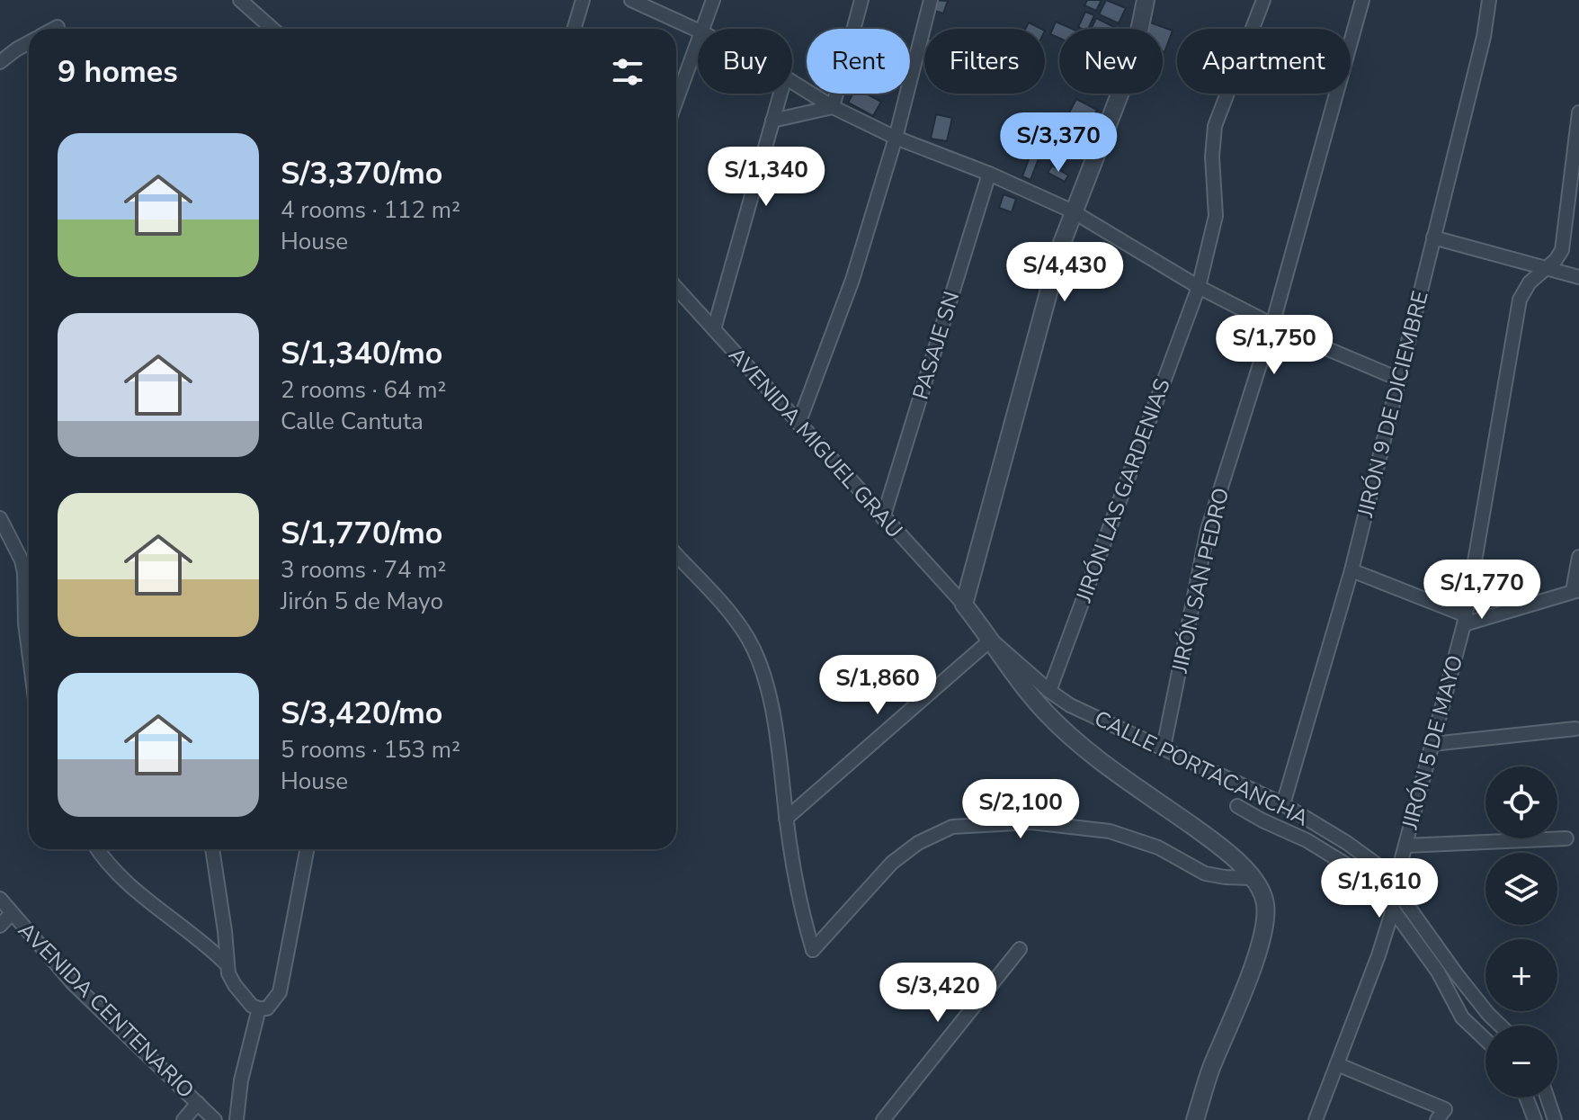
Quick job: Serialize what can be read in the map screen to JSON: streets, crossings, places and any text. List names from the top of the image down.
{
  "streets": {
    "street": [
      "PASAJE SN",
      "JIRÓN 9 DE DICIEMBRE",
      "AVENIDA MIGUEL GRAU",
      "JIRÓN LAS GARDENIAS",
      "JIRÓN SAN PEDRO",
      "JIRÓN 5 DE MAYO",
      "CALLE PORTACANCHA",
      "AVENIDA CENTENARIO"
    ]
  },
  "crossings": [
    ["PASAJE SN", "AVENIDA MIGUEL GRAU"],
    ["JIRÓN 9 DE DICIEMBRE", "CALLE PORTACANCHA"],
    ["JIRÓN LAS GARDENIAS", "CALLE PORTACANCHA"],
    ["JIRÓN SAN PEDRO", "CALLE PORTACANCHA"],
    ["JIRÓN 5 DE MAYO", "CALLE PORTACANCHA"]
  ],
  "page": {
    "chip": [
      "Buy",
      "Rent",
      "Filters",
      "New",
      "Apartment"
    ],
    "heading": "9 homes",
    "price": [
      "S/3,370",
      "S/1,340",
      "S/4,430",
      "S/1,750",
      "S/1,770",
      "S/1,860",
      "S/2,100",
      "S/1,610",
      "S/3,420"
    ],
    "list": [
      {
        "name": "S/3,370/mo",
        "note": "4 rooms · 112 m² · House"
      },
      {
        "name": "S/1,340/mo",
        "note": "2 rooms · 64 m² · Calle Cantuta"
      },
      {
        "name": "S/1,770/mo",
        "note": "3 rooms · 74 m² · Jirón 5 de Mayo"
      },
      {
        "name": "S/3,420/mo",
        "note": "5 rooms · 153 m² · House"
      }
    ],
    "map_buttons": ["+", "−"]
  }
}
